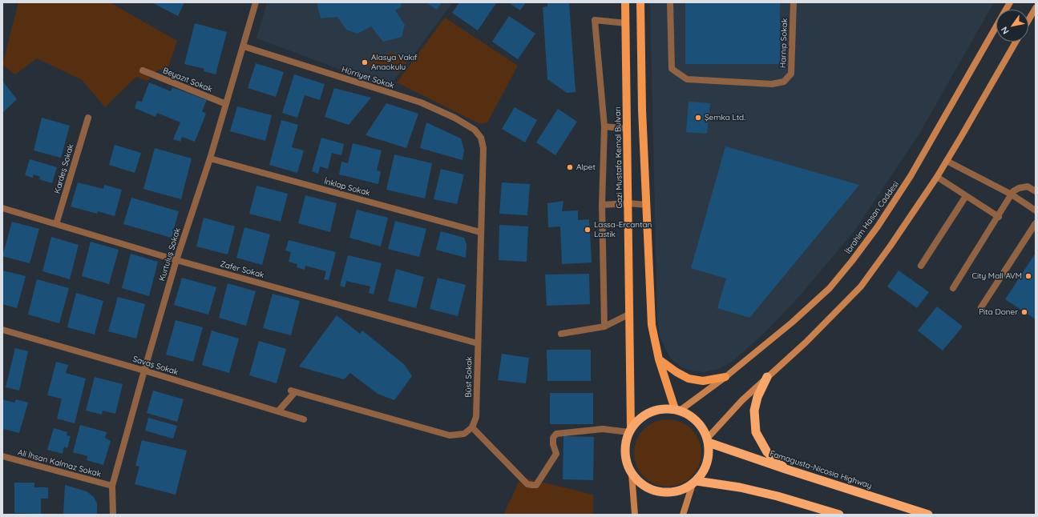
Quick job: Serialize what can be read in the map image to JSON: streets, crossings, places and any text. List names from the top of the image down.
{
  "streets": {
    "highway": ["Famagusta-Nicosia Highway"],
    "main road": ["Gazi Mustafa Kemal Bulvarı", "İbrahim Hasan Caddesi"],
    "street": [
      "Harnıp Sokak",
      "Hürriyet Sokak",
      "Beyazıt Sokak",
      "Kardeş Sokak",
      "İnklap Sokak",
      "Kurtuluş Sokak",
      "Zafer Sokak",
      "Savaş Sokak",
      "Büst Sokak",
      "Ali İhsan Kalmaz Sokak"
    ]
  },
  "crossings": [
    ["Hürriyet Sokak", "Kurtuluş Sokak"],
    ["Hürriyet Sokak", "Büst Sokak"],
    ["Beyazıt Sokak", "Kurtuluş Sokak"],
    ["Gazi Mustafa Kemal Bulvarı", "İbrahim Hasan Caddesi"],
    ["Gazi Mustafa Kemal Bulvarı", "Famagusta-Nicosia Highway"],
    ["Kardeş Sokak", "Zafer Sokak"],
    ["İnklap Sokak", "Kurtuluş Sokak"],
    ["İnklap Sokak", "Büst Sokak"],
    ["İbrahim Hasan Caddesi", "Famagusta-Nicosia Highway"],
    ["Kurtuluş Sokak", "Zafer Sokak"],
    ["Kurtuluş Sokak", "Savaş Sokak"],
    ["Kurtuluş Sokak", "Ali İhsan Kalmaz Sokak"],
    ["Zafer Sokak", "Büst Sokak"]
  ],
  "places": [
    "Alasya Vakıf Anaokulu",
    "Şemka Ltd.",
    "Alpet",
    "Lassa-Ercantan Lastik",
    "City Mall AVM",
    "Pita Doner"
  ],
  "north": "bottom left"
}
